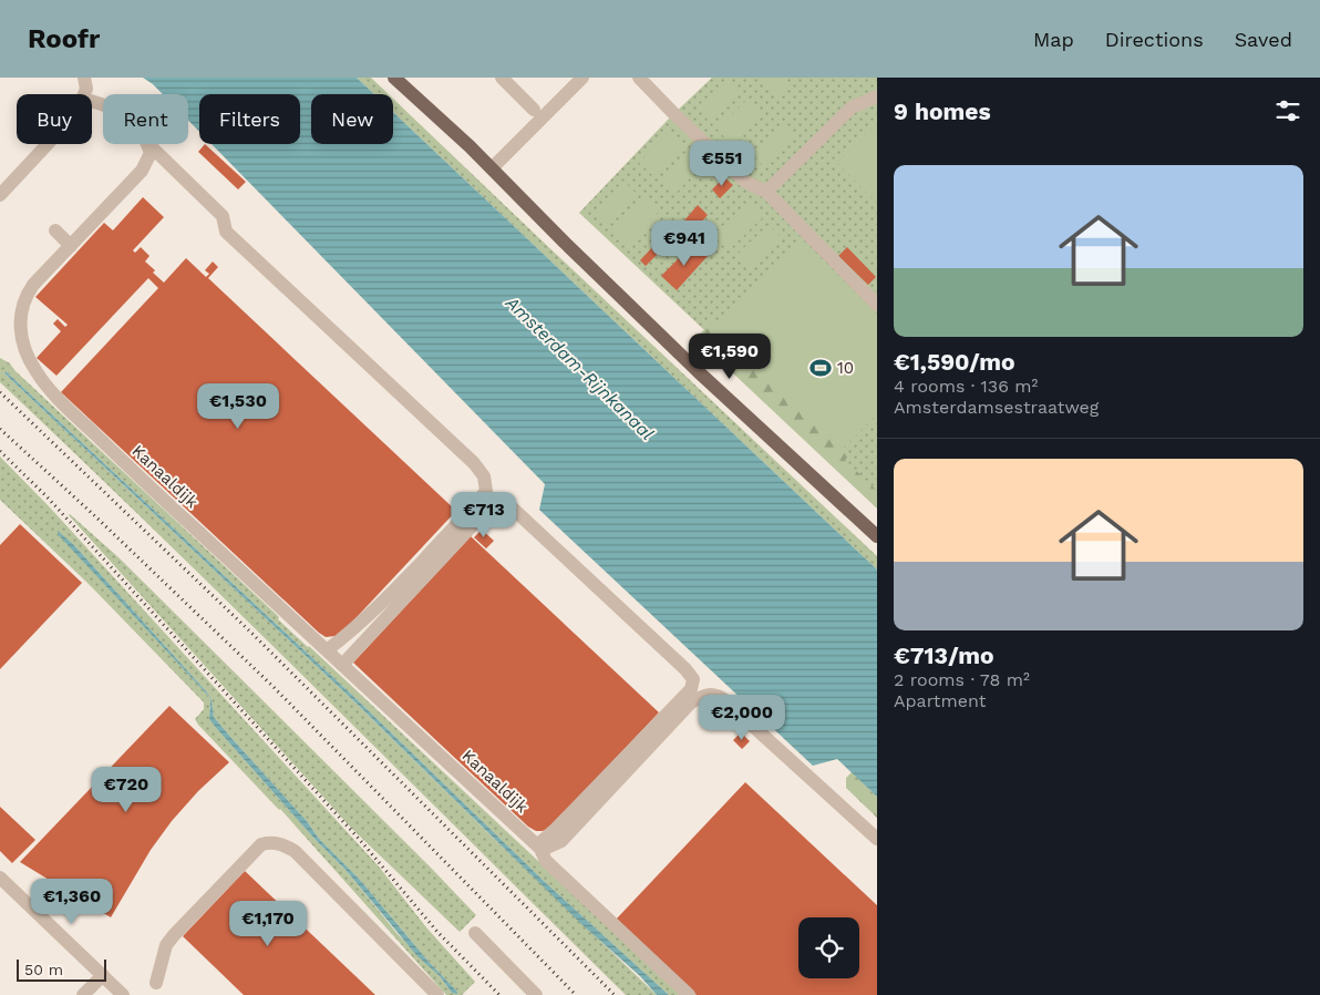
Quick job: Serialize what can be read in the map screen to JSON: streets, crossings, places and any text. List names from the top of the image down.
{
  "streets": {
    "street": ["Kanaaldijk"]
  },
  "water": ["Amsterdam-Rijnkanaal"],
  "places": {
    "sports": ["10"]
  },
  "scale_bar": "50 m",
  "page": {
    "header": "Roofr",
    "nav": ["Map", "Directions", "Saved"],
    "heading": "9 homes",
    "chip": [
      "Buy",
      "Rent",
      "Filters",
      "New"
    ],
    "price": [
      "€551",
      "€941",
      "€1,590",
      "€1,530",
      "€713",
      "€2,000",
      "€720",
      "€1,360",
      "€1,170"
    ],
    "list": [
      {
        "name": "€1,590/mo",
        "note": "4 rooms · 136 m² · Amsterdamsestraatweg"
      },
      {
        "name": "€713/mo",
        "note": "2 rooms · 78 m² · Apartment"
      }
    ],
    "scale": "50 m"
  }
}
